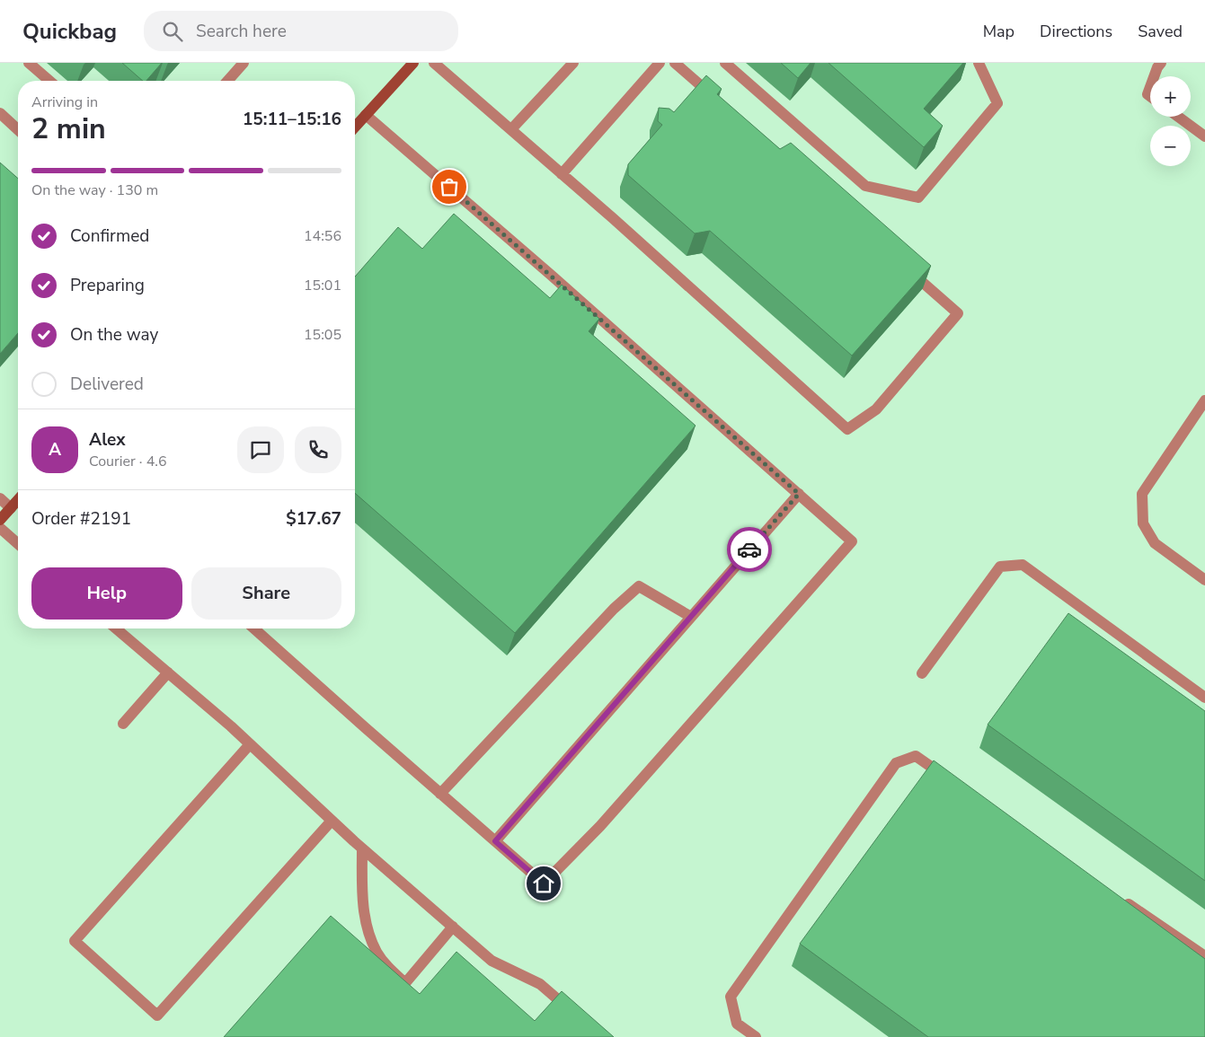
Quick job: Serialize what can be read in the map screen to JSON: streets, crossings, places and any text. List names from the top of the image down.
{
  "page": {
    "header": "Quickbag",
    "search": "Search here",
    "nav": ["Map", "Directions", "Saved"],
    "map_buttons": ["+", "−"],
    "heading": ["2 min", "Arriving in", "15:11–15:16"],
    "panel": [
      "Alex",
      "Courier · 4.6",
      "Order #2191",
      "$17.67"
    ],
    "bar": "On the way · 130 m",
    "list": [
      ["Confirmed", "14:56"],
      ["Preparing", "15:01"],
      ["On the way", "15:05"],
      "Delivered"
    ],
    "round": "A",
    "buttons": ["Help", "Share"]
  }
}
